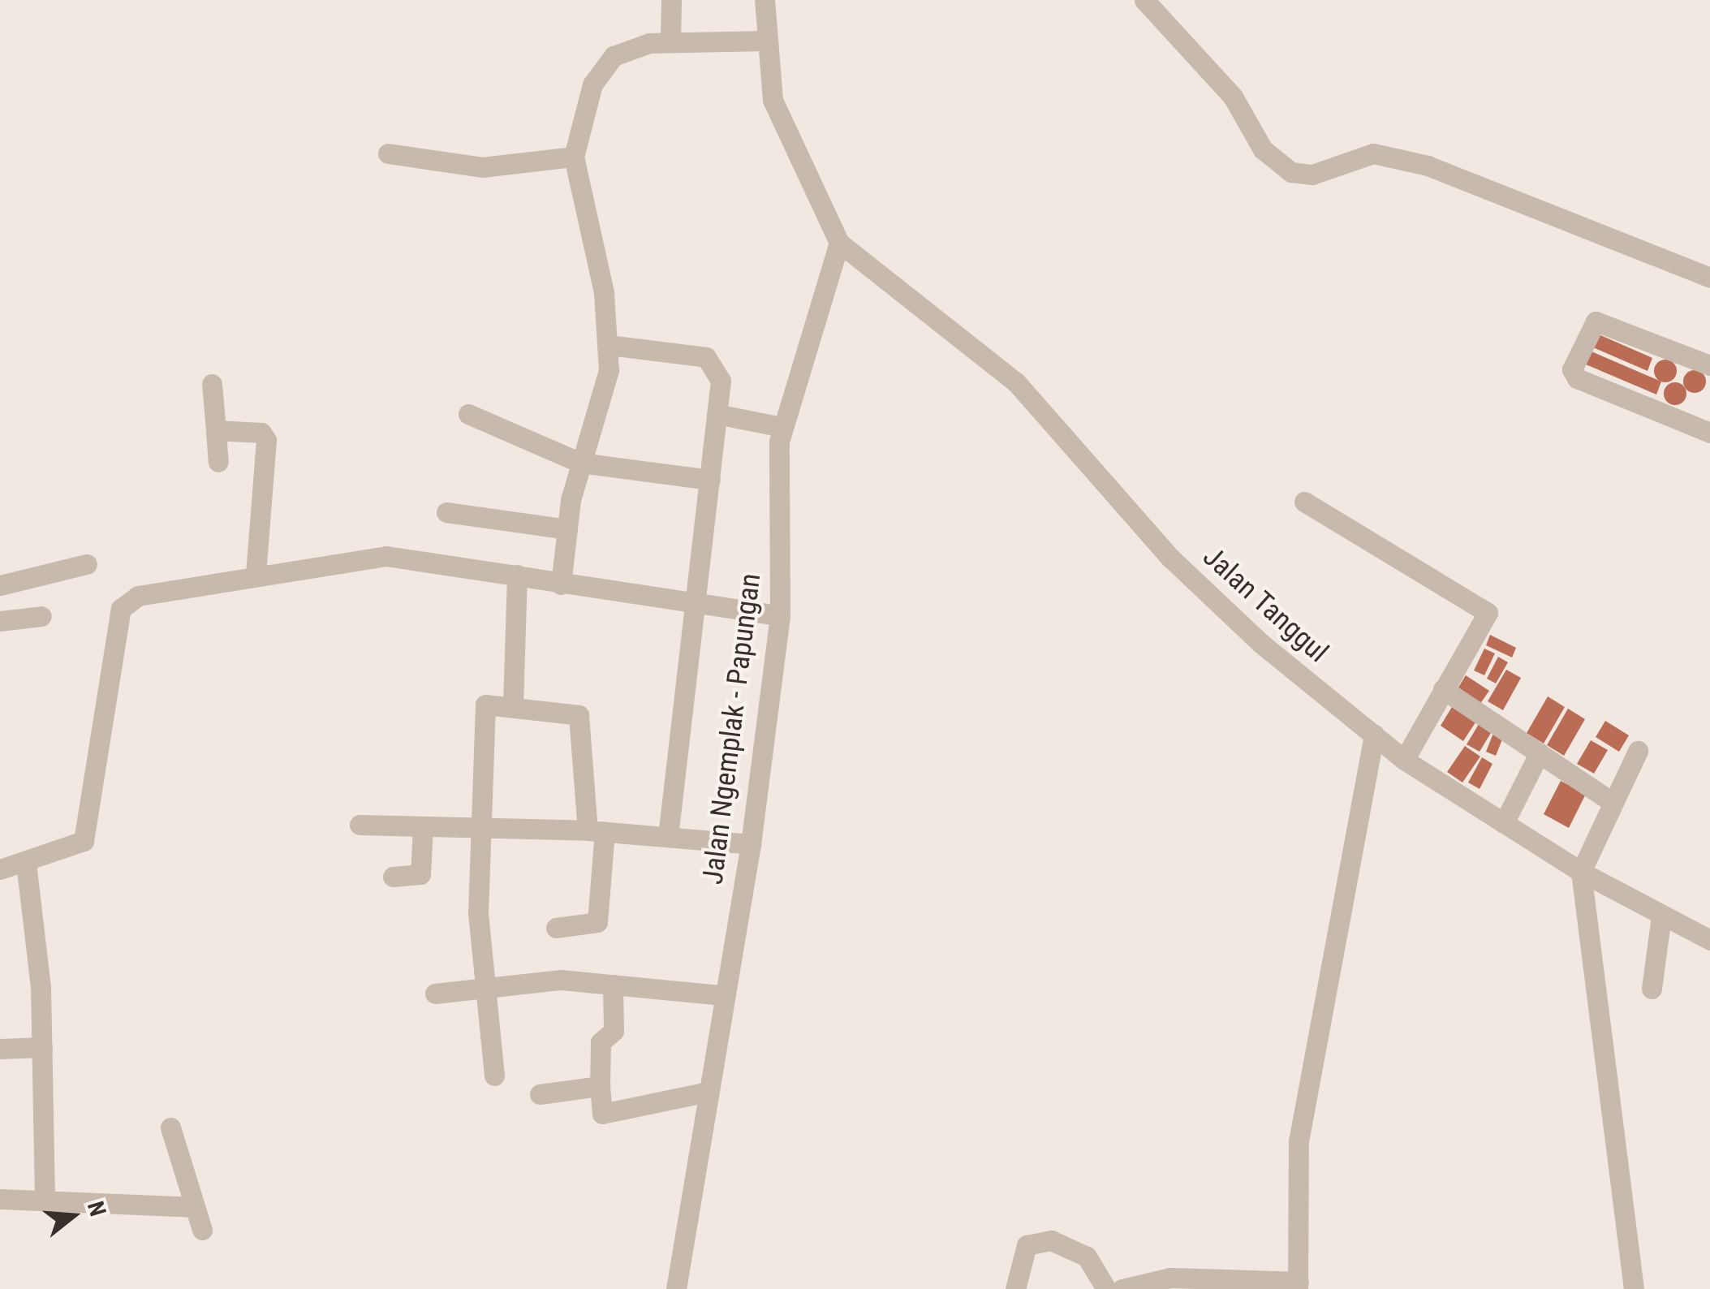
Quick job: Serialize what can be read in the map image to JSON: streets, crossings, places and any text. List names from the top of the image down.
{
  "streets": {
    "street": ["Jalan Tanggul", "Jalan Ngemplak - Papungan"]
  },
  "crossings": [
    ["Jalan Tanggul", "Jalan Ngemplak - Papungan"]
  ],
  "north": "right"
}
